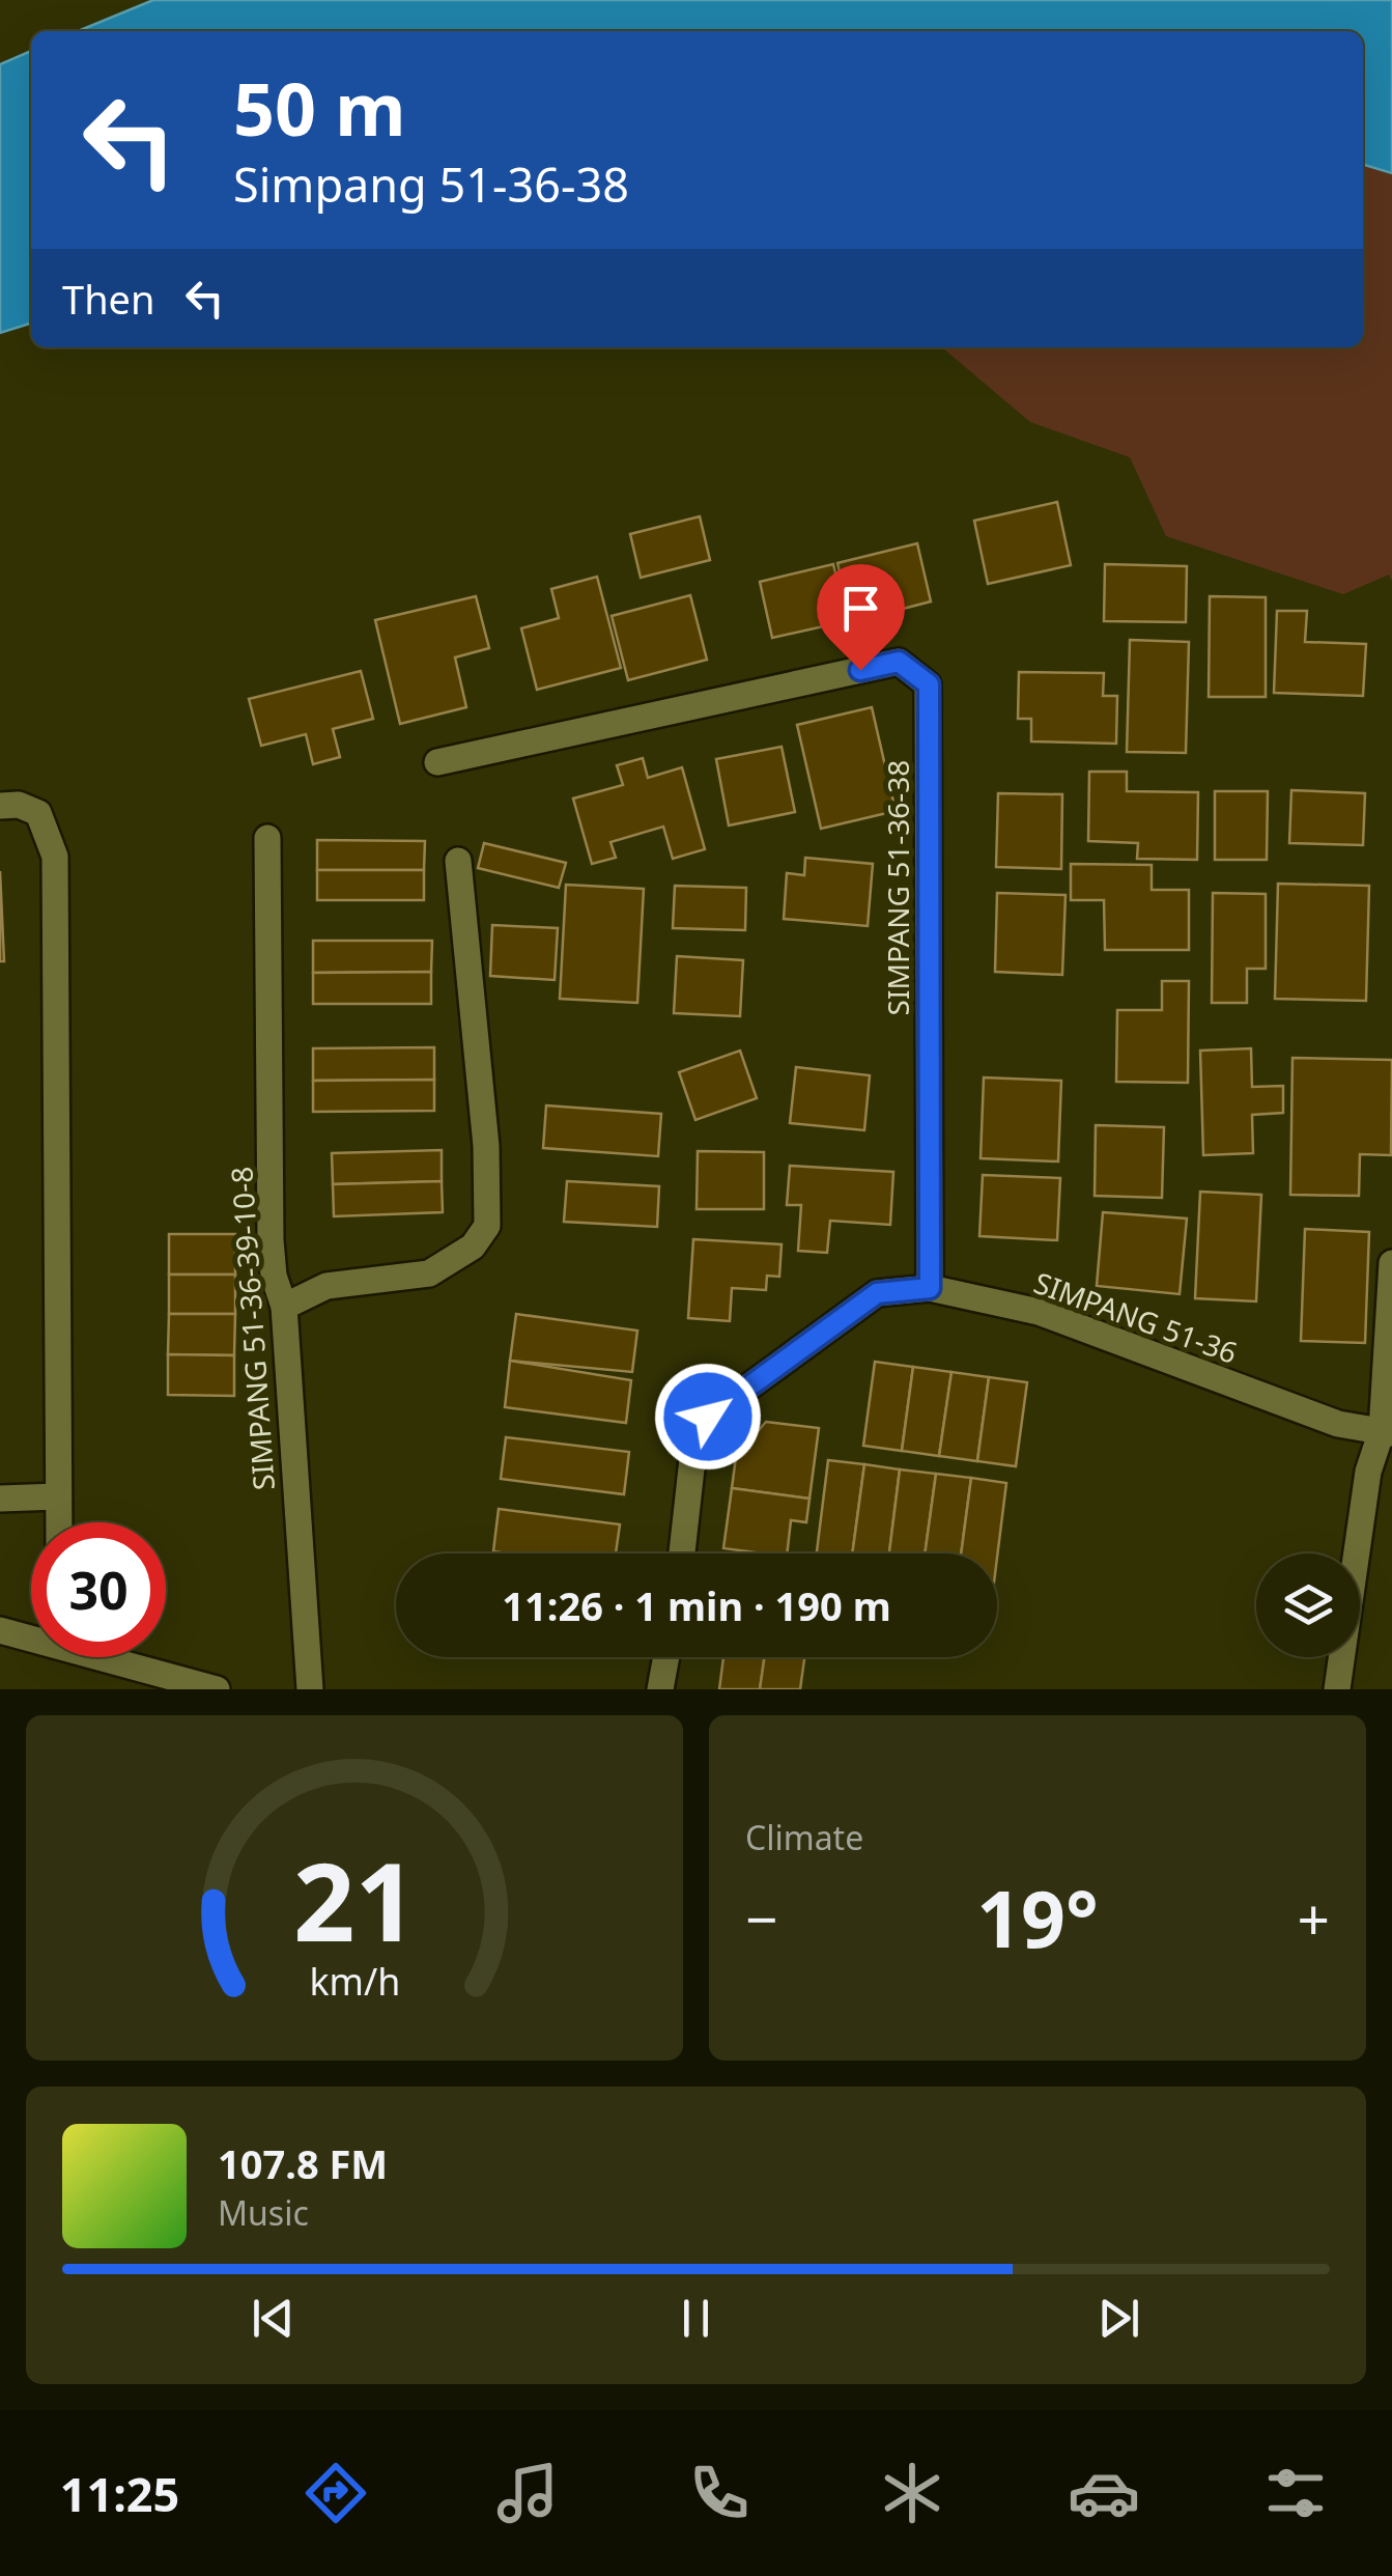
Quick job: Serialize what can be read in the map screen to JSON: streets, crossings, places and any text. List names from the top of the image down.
{
  "streets": {
    "street": ["SIMPANG 51-36-38", "SIMPANG 51-36", "SIMPANG 51-36-39-10-8"]
  },
  "crossings": [
    ["SIMPANG 51-36-38", "SIMPANG 51-36"]
  ],
  "page": {
    "turn": ["50 m", "Simpang 51-36-38"],
    "then": "Then",
    "limit": "30",
    "trip": "11:26 · 1 min · 190 m",
    "tile": "Climate",
    "heat": ["−", "19°", "+"],
    "song": ["107.8 FM", "Music"],
    "tabs": "11:25",
    "gauge": ["21", "km/h"]
  }
}
